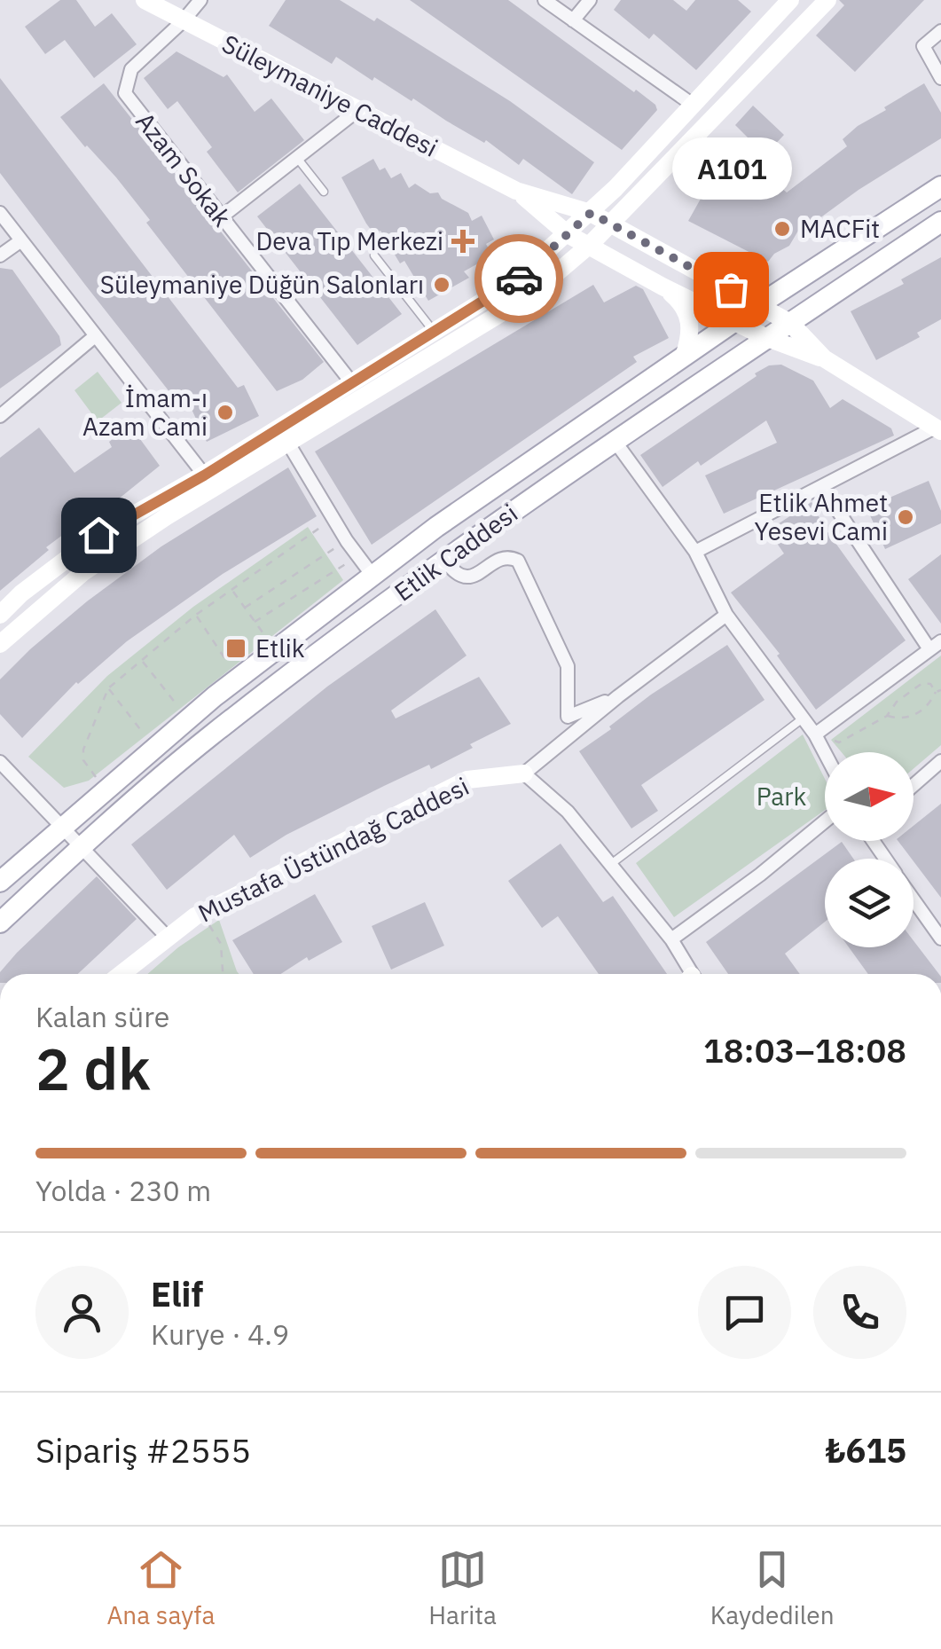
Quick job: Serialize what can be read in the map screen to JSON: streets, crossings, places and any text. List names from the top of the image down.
{
  "streets": {
    "main road": ["Süleymaniye Caddesi", "Etlik Caddesi", "Mustafa Üstündağ Caddesi"],
    "street": ["Azam Sokak"]
  },
  "crossings": [
    ["Süleymaniye Caddesi", "Azam Sokak"],
    ["Süleymaniye Caddesi", "Etlik Caddesi"]
  ],
  "parks": ["Park"],
  "places": {
    "other": [
      "MACFit",
      "Süleymaniye Düğün Salonları",
      "A101",
      "İmam-ı Azam Cami",
      "Etlik Ahmet Yesevi Cami"
    ],
    "health": ["Deva Tıp Merkezi"],
    "transit": ["Etlik"]
  },
  "north": "right",
  "page": {
    "bubble": "A101",
    "heading": ["2 dk", "Kalan süre", "18:03–18:08"],
    "panel": [
      "Elif",
      "Kurye · 4.9",
      "Sipariş #2555",
      "₺615"
    ],
    "bar": "Yolda · 230 m",
    "tabs": ["Ana sayfa", "Harita", "Kaydedilen"]
  }
}
